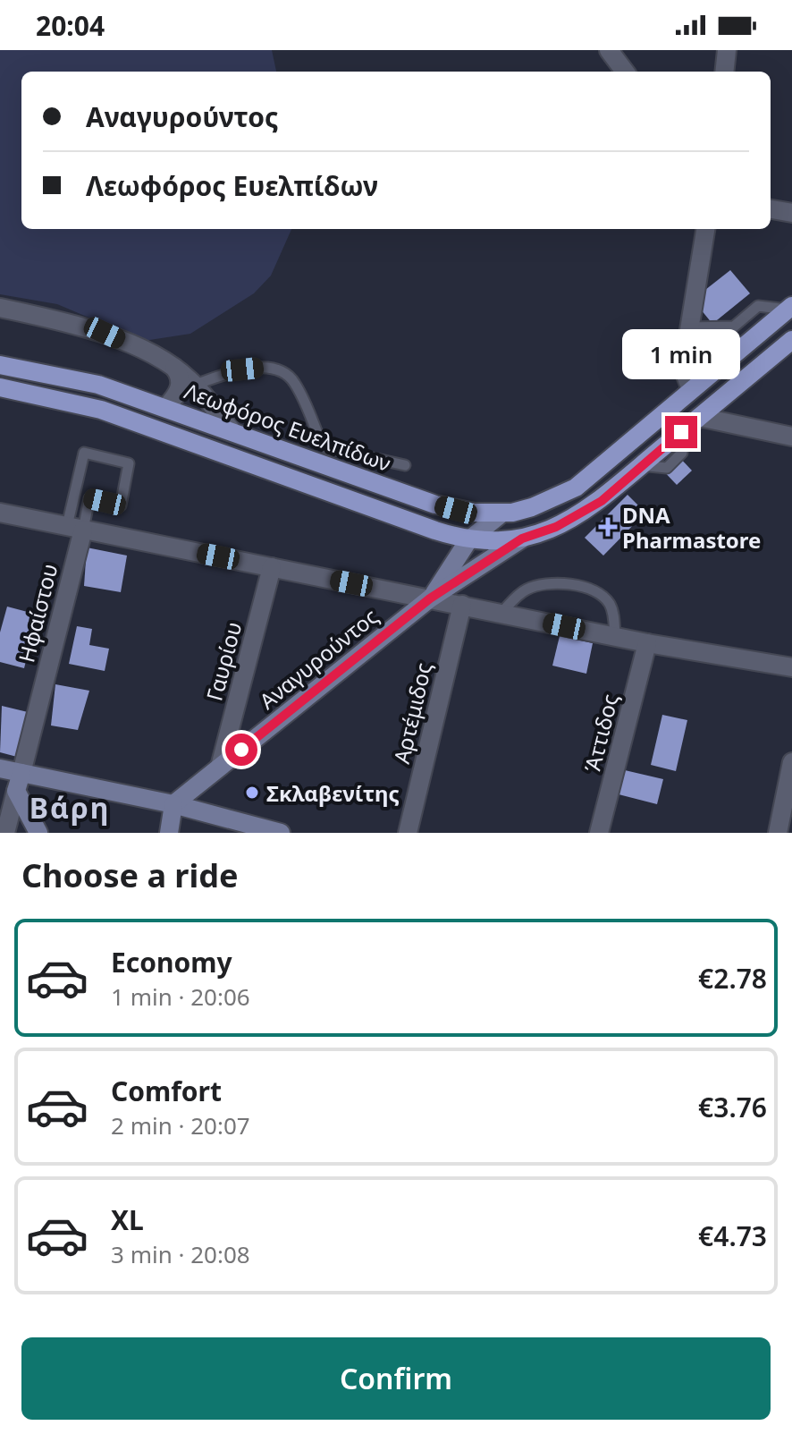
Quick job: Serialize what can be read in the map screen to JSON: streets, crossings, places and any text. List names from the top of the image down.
{
  "streets": {
    "main road": ["Λεωφόρος Ευελπίδων", "Αναγυρούντος"],
    "street": [
      "Ηφαίστου",
      "Γαυρίου",
      "Αρτέμιδος",
      "Άττιδος"
    ]
  },
  "crossings": [
    ["Λεωφόρος Ευελπίδων", "Αναγυρούντος"],
    ["Αναγυρούντος", "Γαυρίου"]
  ],
  "districts": ["Βάρη"],
  "places": {
    "health": ["DNA Pharmastore"],
    "other": ["Σκλαβενίτης"]
  },
  "page": {
    "status": "20:04",
    "banner": ["Αναγυρούντος", "Λεωφόρος Ευελπίδων"],
    "bubble": "1 min",
    "heading": "Choose a ride",
    "list": [
      {
        "name": "Economy",
        "note": "1 min · 20:06",
        "value": "€2.78"
      },
      {
        "name": "Comfort",
        "note": "2 min · 20:07",
        "value": "€3.76"
      },
      {
        "name": "XL",
        "note": "3 min · 20:08",
        "value": "€4.73"
      }
    ],
    "buttons": "Confirm"
  }
}
